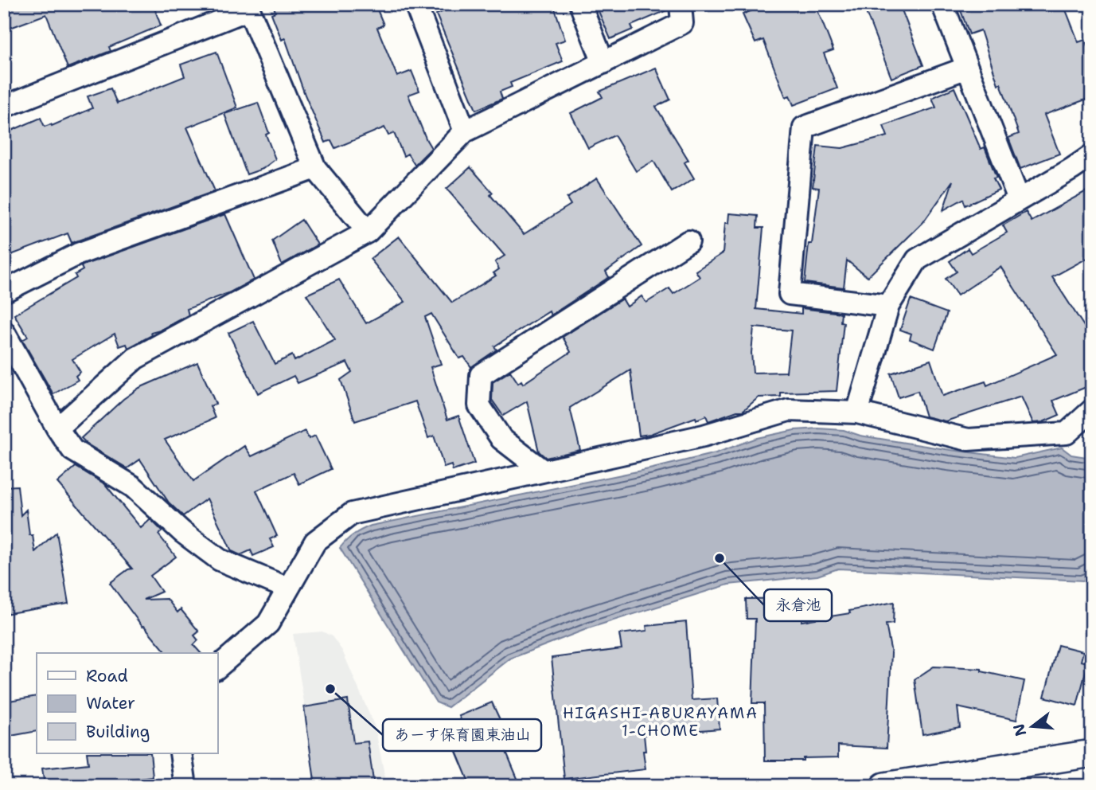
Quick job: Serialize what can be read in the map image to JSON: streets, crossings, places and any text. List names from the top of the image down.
{
  "districts": ["HIGASHI-ABURAYAMA 1-CHOME"],
  "places": ["永倉池", "あーす保育園東油山"],
  "legend": ["Road", "Water", "Building"],
  "north": "left"
}
